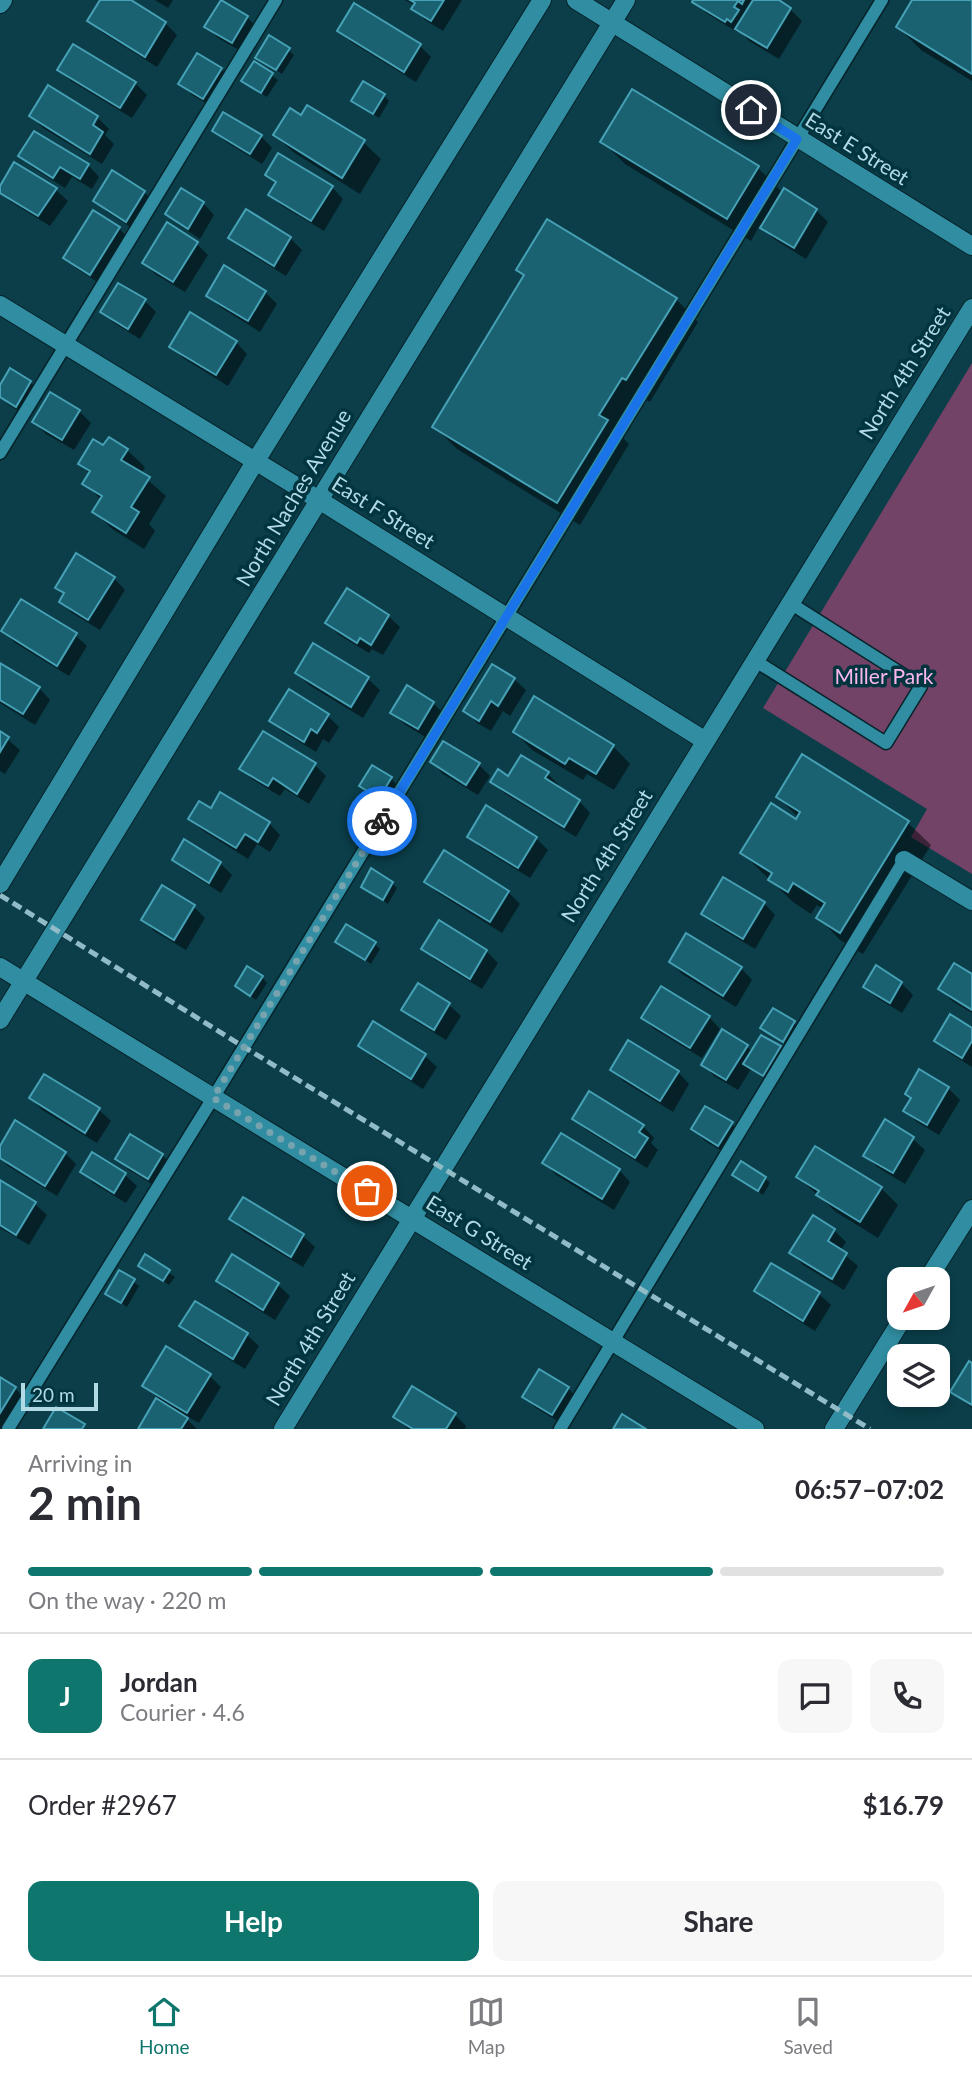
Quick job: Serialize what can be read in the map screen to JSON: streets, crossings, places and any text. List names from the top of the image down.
{
  "streets": {
    "street": [
      "East E Street",
      "North 4th Street",
      "North Naches Avenue",
      "East F Street",
      "East G Street"
    ]
  },
  "crossings": [
    ["East E Street", "North Naches Avenue"],
    ["North 4th Street", "East F Street"],
    ["North 4th Street", "East G Street"],
    ["North Naches Avenue", "East F Street"],
    ["North Naches Avenue", "East G Street"]
  ],
  "parks": ["Miller Park"],
  "scale_bar": "20 m",
  "north": "bottom left",
  "page": {
    "scale": "20 m",
    "heading": ["2 min", "Arriving in", "06:57–07:02"],
    "panel": [
      "Jordan",
      "Courier · 4.6",
      "Order #2967",
      "$16.79"
    ],
    "bar": "On the way · 220 m",
    "round": "J",
    "buttons": ["Help", "Share"],
    "tabs": ["Home", "Map", "Saved"]
  }
}
